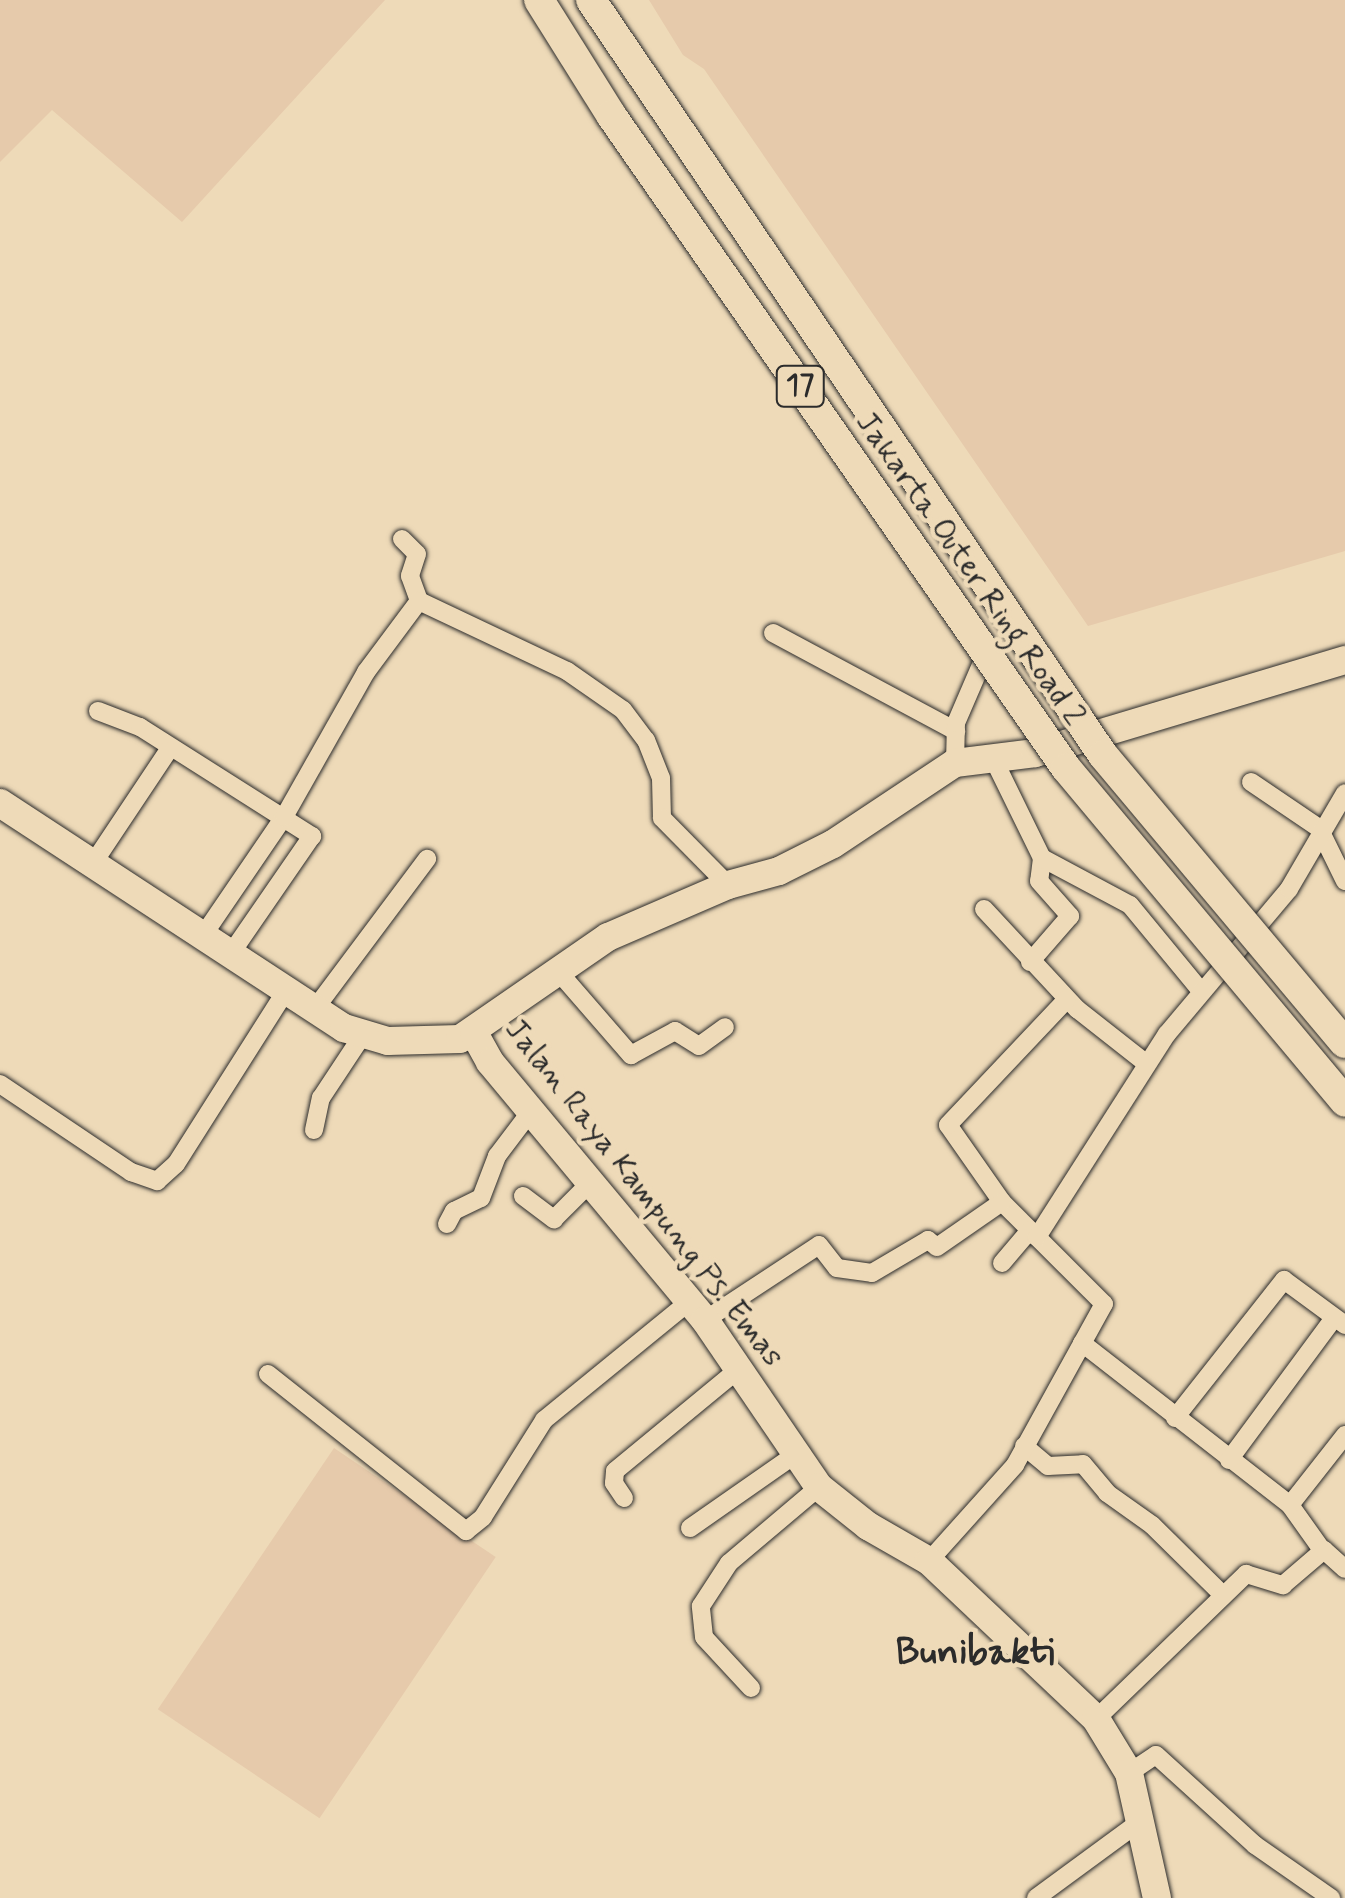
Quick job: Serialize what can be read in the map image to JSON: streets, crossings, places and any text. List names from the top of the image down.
{
  "streets": {
    "highway": ["17", "Jakarta Outer Ring Road 2"],
    "main road": ["Jalan Raya Kampung Ps. Emas"]
  },
  "districts": ["Bunibakti"]
}
